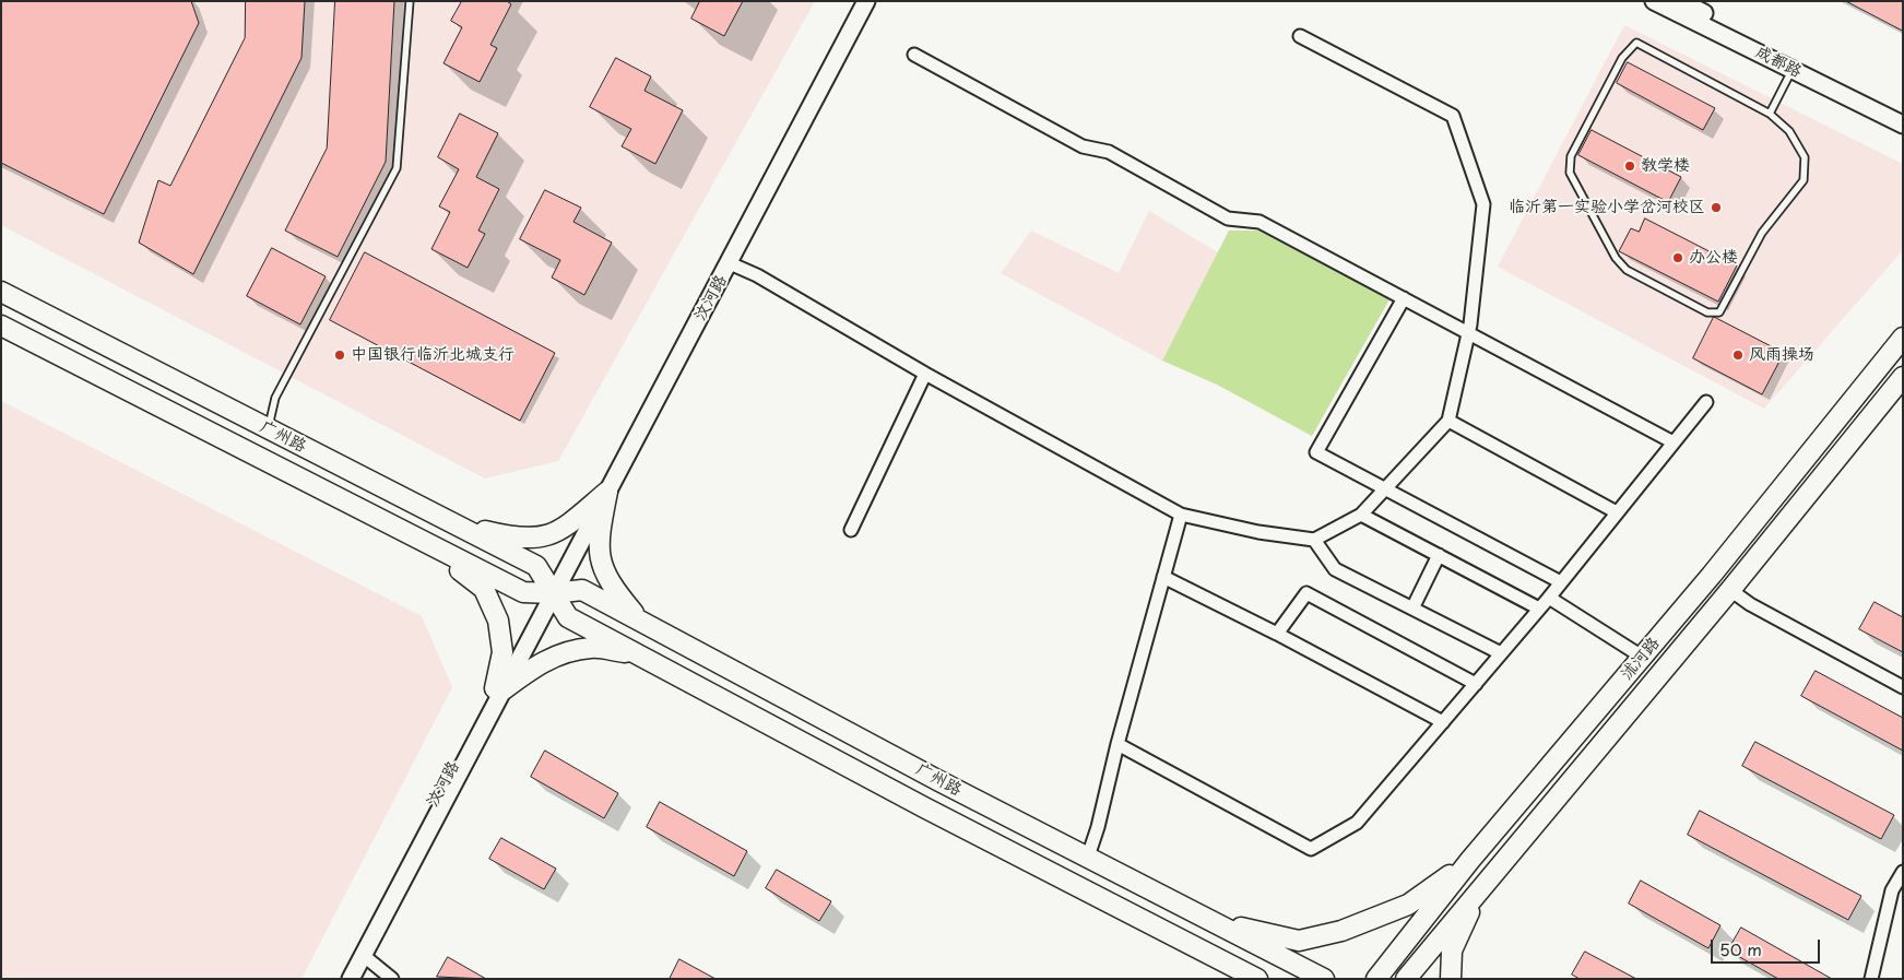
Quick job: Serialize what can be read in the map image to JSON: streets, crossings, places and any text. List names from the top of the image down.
{
  "streets": {
    "main road": ["广州路", "沭河路"],
    "street": ["成都路", "汶河路"]
  },
  "crossings": [
    ["汶河路", "广州路"]
  ],
  "places": [
    "教学楼",
    "临沂第一实验小学岔河校区",
    "办公楼",
    "中国银行临沂北城支行",
    "风雨操场"
  ],
  "scale_bar": "50 m"
}
